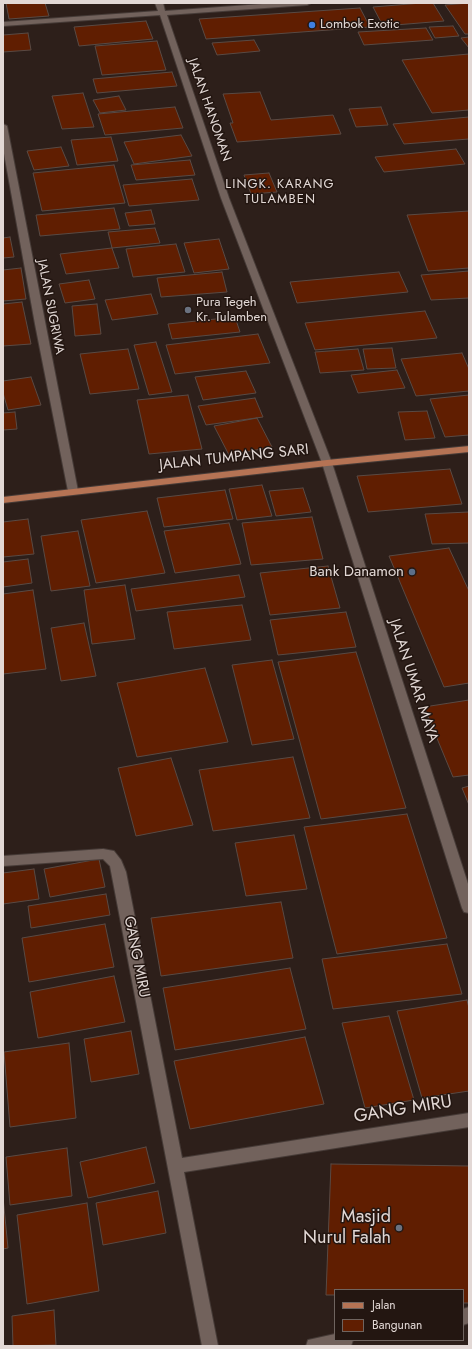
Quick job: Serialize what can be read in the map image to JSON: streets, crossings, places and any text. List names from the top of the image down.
{
  "streets": {
    "main road": ["JALAN TUMPANG SARI"],
    "street": [
      "JALAN HANOMAN",
      "JALAN SUGRIWA",
      "JALAN UMAR MAYA",
      "GANG MIRU"
    ]
  },
  "crossings": [
    ["JALAN HANOMAN", "JALAN TUMPANG SARI"],
    ["JALAN HANOMAN", "JALAN UMAR MAYA"],
    ["JALAN SUGRIWA", "JALAN TUMPANG SARI"],
    ["JALAN TUMPANG SARI", "JALAN UMAR MAYA"]
  ],
  "districts": ["LINGK. KARANG TULAMBEN"],
  "places": [
    "Lombok Exotic",
    "Pura Tegeh Kr. Tulamben",
    "Bank Danamon",
    "Masjid Nurul Falah"
  ],
  "legend": ["Jalan", "Bangunan"]
}
